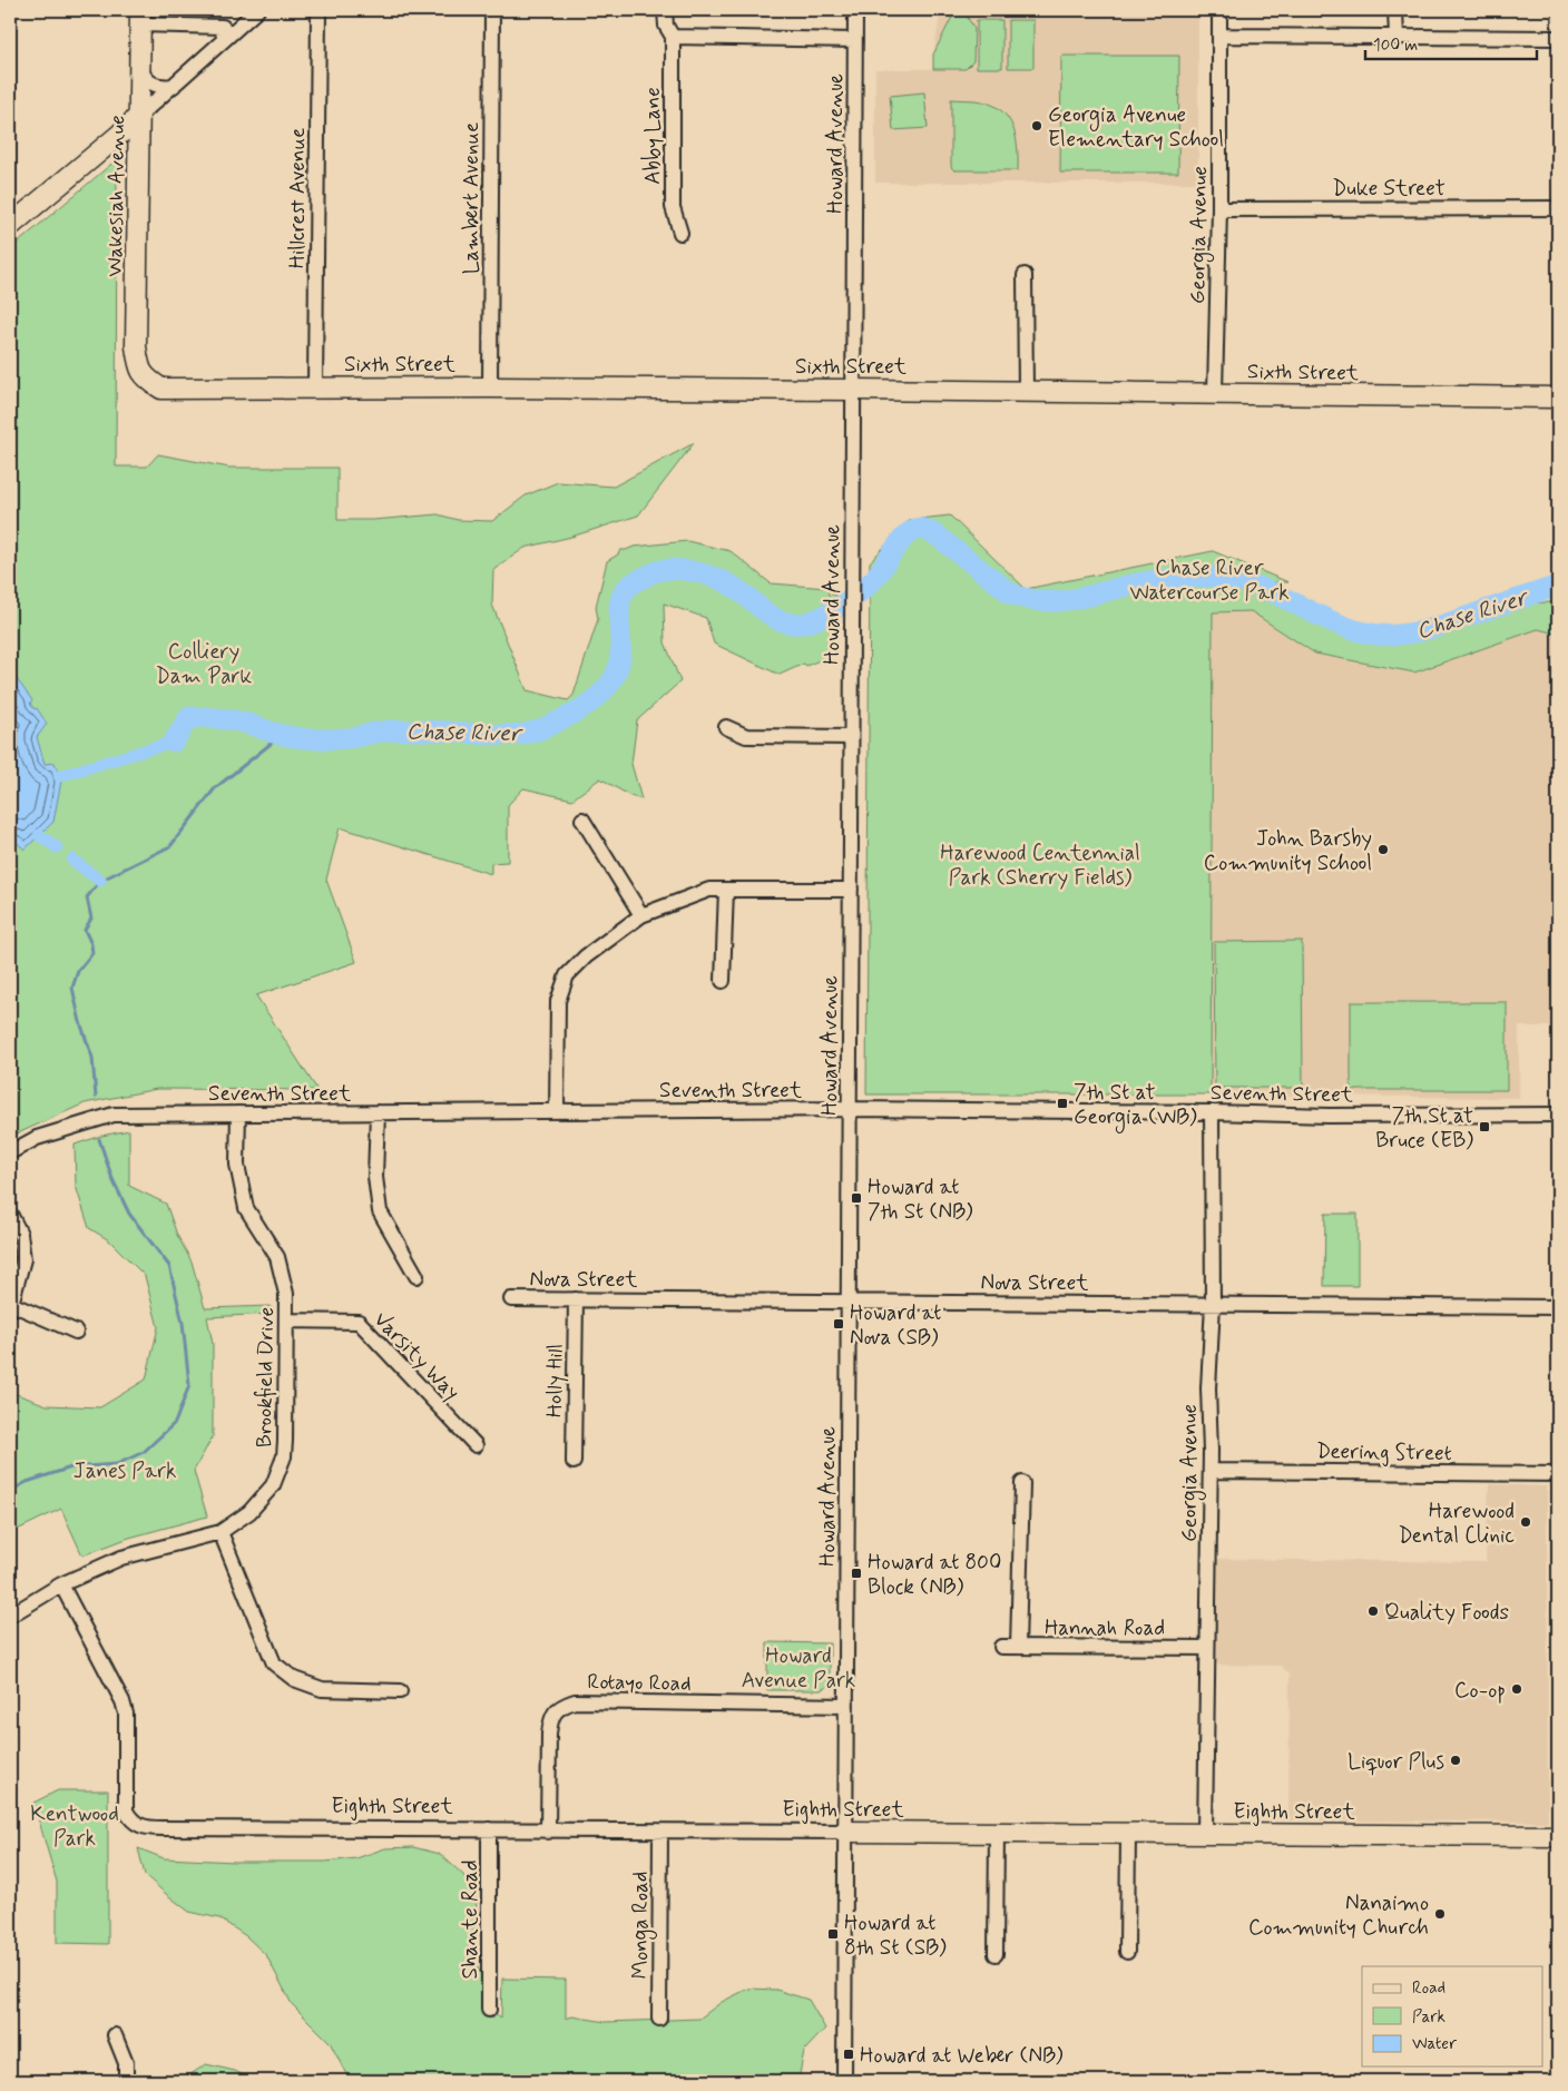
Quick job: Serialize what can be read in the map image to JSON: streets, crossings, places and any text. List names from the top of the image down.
{
  "streets": {
    "street": [
      "Abby Lane",
      "Howard Avenue",
      "Duke Street",
      "Wakesiah Avenue",
      "Hillcrest Avenue",
      "Lambert Avenue",
      "Georgia Avenue",
      "Sixth Street",
      "Seventh Street",
      "Nova Street",
      "Varsity Way",
      "Brookfield Drive",
      "Holly Hill",
      "Deering Street",
      "Hannah Road",
      "Rotayo Road",
      "Eighth Street",
      "Shante Road",
      "Monga Road"
    ]
  },
  "crossings": [
    ["Howard Avenue", "Sixth Street"],
    ["Howard Avenue", "Seventh Street"],
    ["Howard Avenue", "Nova Street"],
    ["Howard Avenue", "Rotayo Road"],
    ["Howard Avenue", "Eighth Street"],
    ["Duke Street", "Georgia Avenue"],
    ["Wakesiah Avenue", "Sixth Street"],
    ["Hillcrest Avenue", "Sixth Street"],
    ["Lambert Avenue", "Sixth Street"],
    ["Georgia Avenue", "Sixth Street"],
    ["Georgia Avenue", "Seventh Street"],
    ["Georgia Avenue", "Nova Street"],
    ["Georgia Avenue", "Deering Street"],
    ["Georgia Avenue", "Hannah Road"],
    ["Georgia Avenue", "Eighth Street"],
    ["Seventh Street", "Brookfield Drive"],
    ["Nova Street", "Holly Hill"],
    ["Varsity Way", "Brookfield Drive"],
    ["Brookfield Drive", "Eighth Street"],
    ["Rotayo Road", "Eighth Street"],
    ["Eighth Street", "Shante Road"],
    ["Eighth Street", "Monga Road"]
  ],
  "water": ["Chase River"],
  "parks": [
    "Chase River Watercourse Park",
    "Colliery Dam Park",
    "Harewood Centennial Park (Sherry Fields)",
    "Janes Park",
    "Howard Avenue Park",
    "Kentwood Park"
  ],
  "places": {
    "other": [
      "Georgia Avenue Elementary School",
      "John Barsby Community School",
      "Harewood Dental Clinic",
      "Quality Foods",
      "Co-op",
      "Liquor Plus",
      "Nanaimo Community Church"
    ],
    "transit": [
      "7th St at Georgia (WB)",
      "7th St at Bruce (EB)",
      "Howard at 7th St (NB)",
      "Howard at Nova (SB)",
      "Howard at 800 Block (NB)",
      "Howard at 8th St (SB)",
      "Howard at Weber (NB)"
    ]
  },
  "legend": ["Road", "Park", "Water"],
  "scale_bar": "100 m"
}
